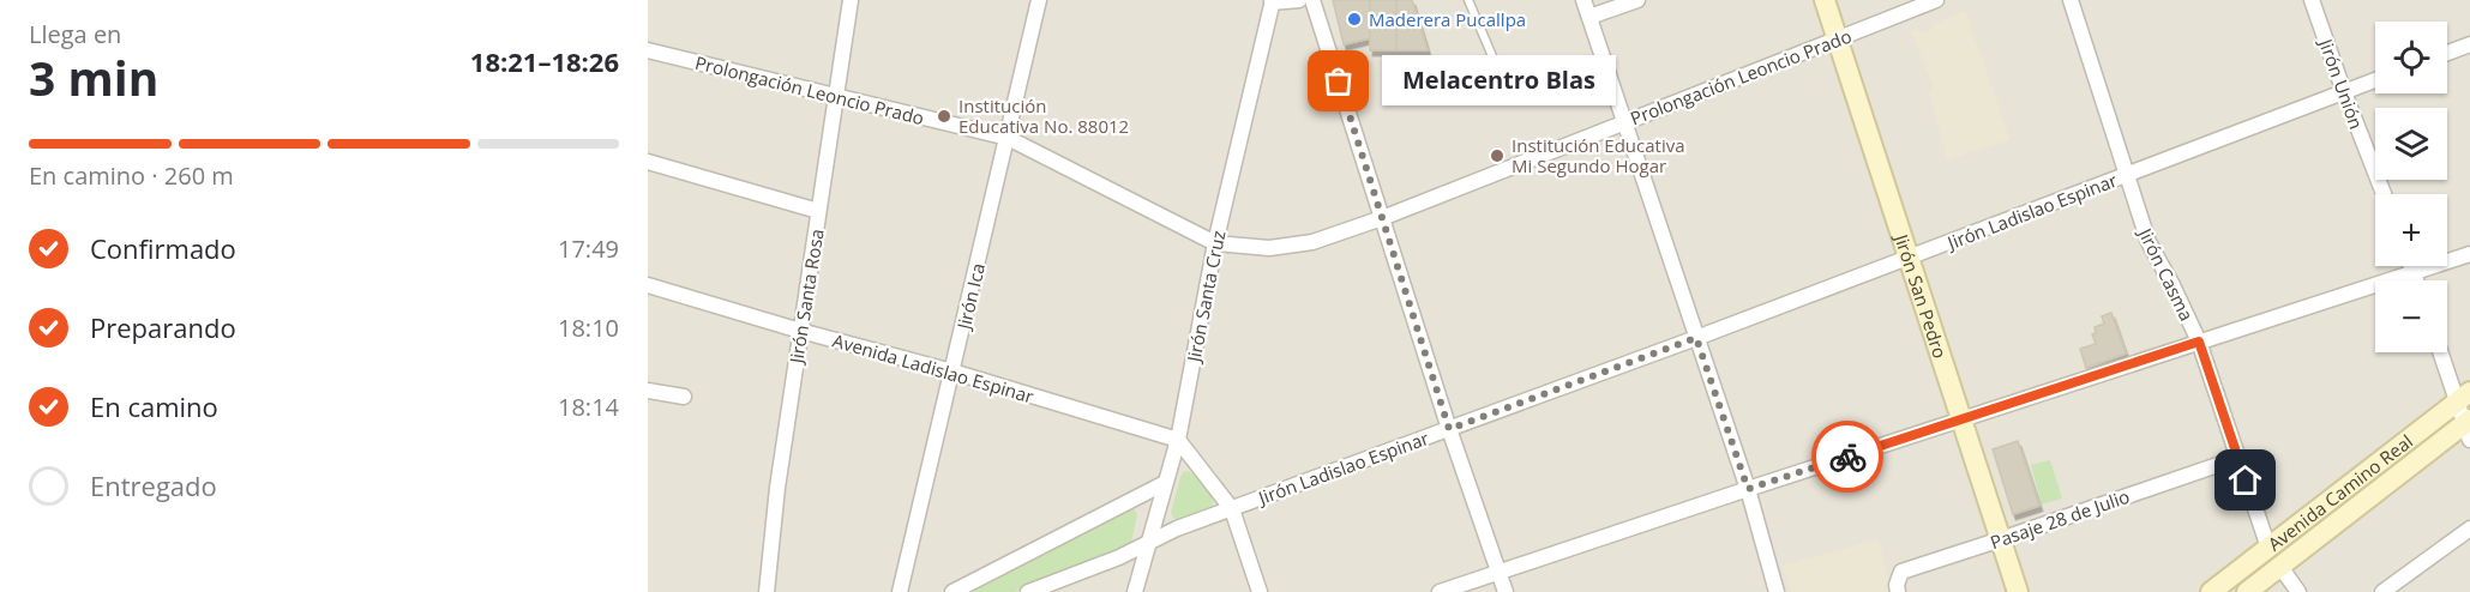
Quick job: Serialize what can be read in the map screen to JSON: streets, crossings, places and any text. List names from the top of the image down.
{
  "streets": {
    "main road": ["Jirón San Pedro", "Avenida Camino Real"],
    "street": [
      "Prolongación Leoncio Prado",
      "Jirón Unión",
      "Jirón Ladislao Espinar",
      "Jirón Casma",
      "Jirón Santa Rosa",
      "Jirón Ica",
      "Jirón Santa Cruz",
      "Avenida Ladislao Espinar",
      "Pasaje 28 de Julio"
    ]
  },
  "crossings": [
    ["Prolongación Leoncio Prado", "Jirón Santa Rosa"],
    ["Prolongación Leoncio Prado", "Jirón Ica"],
    ["Prolongación Leoncio Prado", "Jirón Santa Cruz"],
    ["Prolongación Leoncio Prado", "Jirón San Pedro"],
    ["Jirón Unión", "Jirón Ladislao Espinar"],
    ["Jirón Ladislao Espinar", "Jirón Casma"],
    ["Jirón Ladislao Espinar", "Jirón Santa Cruz"],
    ["Jirón Ladislao Espinar", "Jirón San Pedro"],
    ["Jirón Casma", "Avenida Camino Real"],
    ["Jirón Casma", "Pasaje 28 de Julio"],
    ["Jirón Santa Rosa", "Avenida Ladislao Espinar"],
    ["Jirón Ica", "Avenida Ladislao Espinar"],
    ["Jirón Santa Cruz", "Avenida Ladislao Espinar"],
    ["Jirón San Pedro", "Pasaje 28 de Julio"]
  ],
  "places": [
    "Maderera Pucallpa",
    "Melacentro Blas",
    "Institución Educativa No. 88012",
    "Institución Educativa Mi Segundo Hogar"
  ],
  "page": {
    "heading": ["3 min", "Llega en", "18:21–18:26"],
    "map_buttons": ["+", "−"],
    "bubble": "Melacentro Blas",
    "bar": "En camino · 260 m",
    "list": [
      ["Confirmado", "17:49"],
      ["Preparando", "18:10"],
      ["En camino", "18:14"],
      "Entregado"
    ]
  }
}
